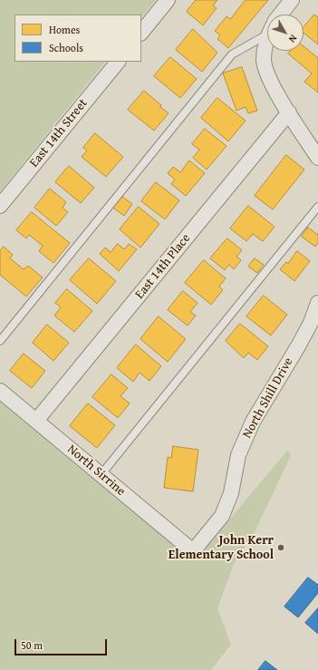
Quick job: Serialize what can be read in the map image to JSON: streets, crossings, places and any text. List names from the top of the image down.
{
  "streets": {
    "street": [
      "East 14th Street",
      "East 14th Place",
      "North Shill Drive",
      "North Sirrine"
    ]
  },
  "crossings": [
    ["East 14th Place", "North Sirrine"],
    ["North Shill Drive", "North Sirrine"]
  ],
  "places": ["John Kerr Elementary School"],
  "legend": ["Homes", "Schools"],
  "scale_bar": "50 m",
  "north": "bottom right"
}
